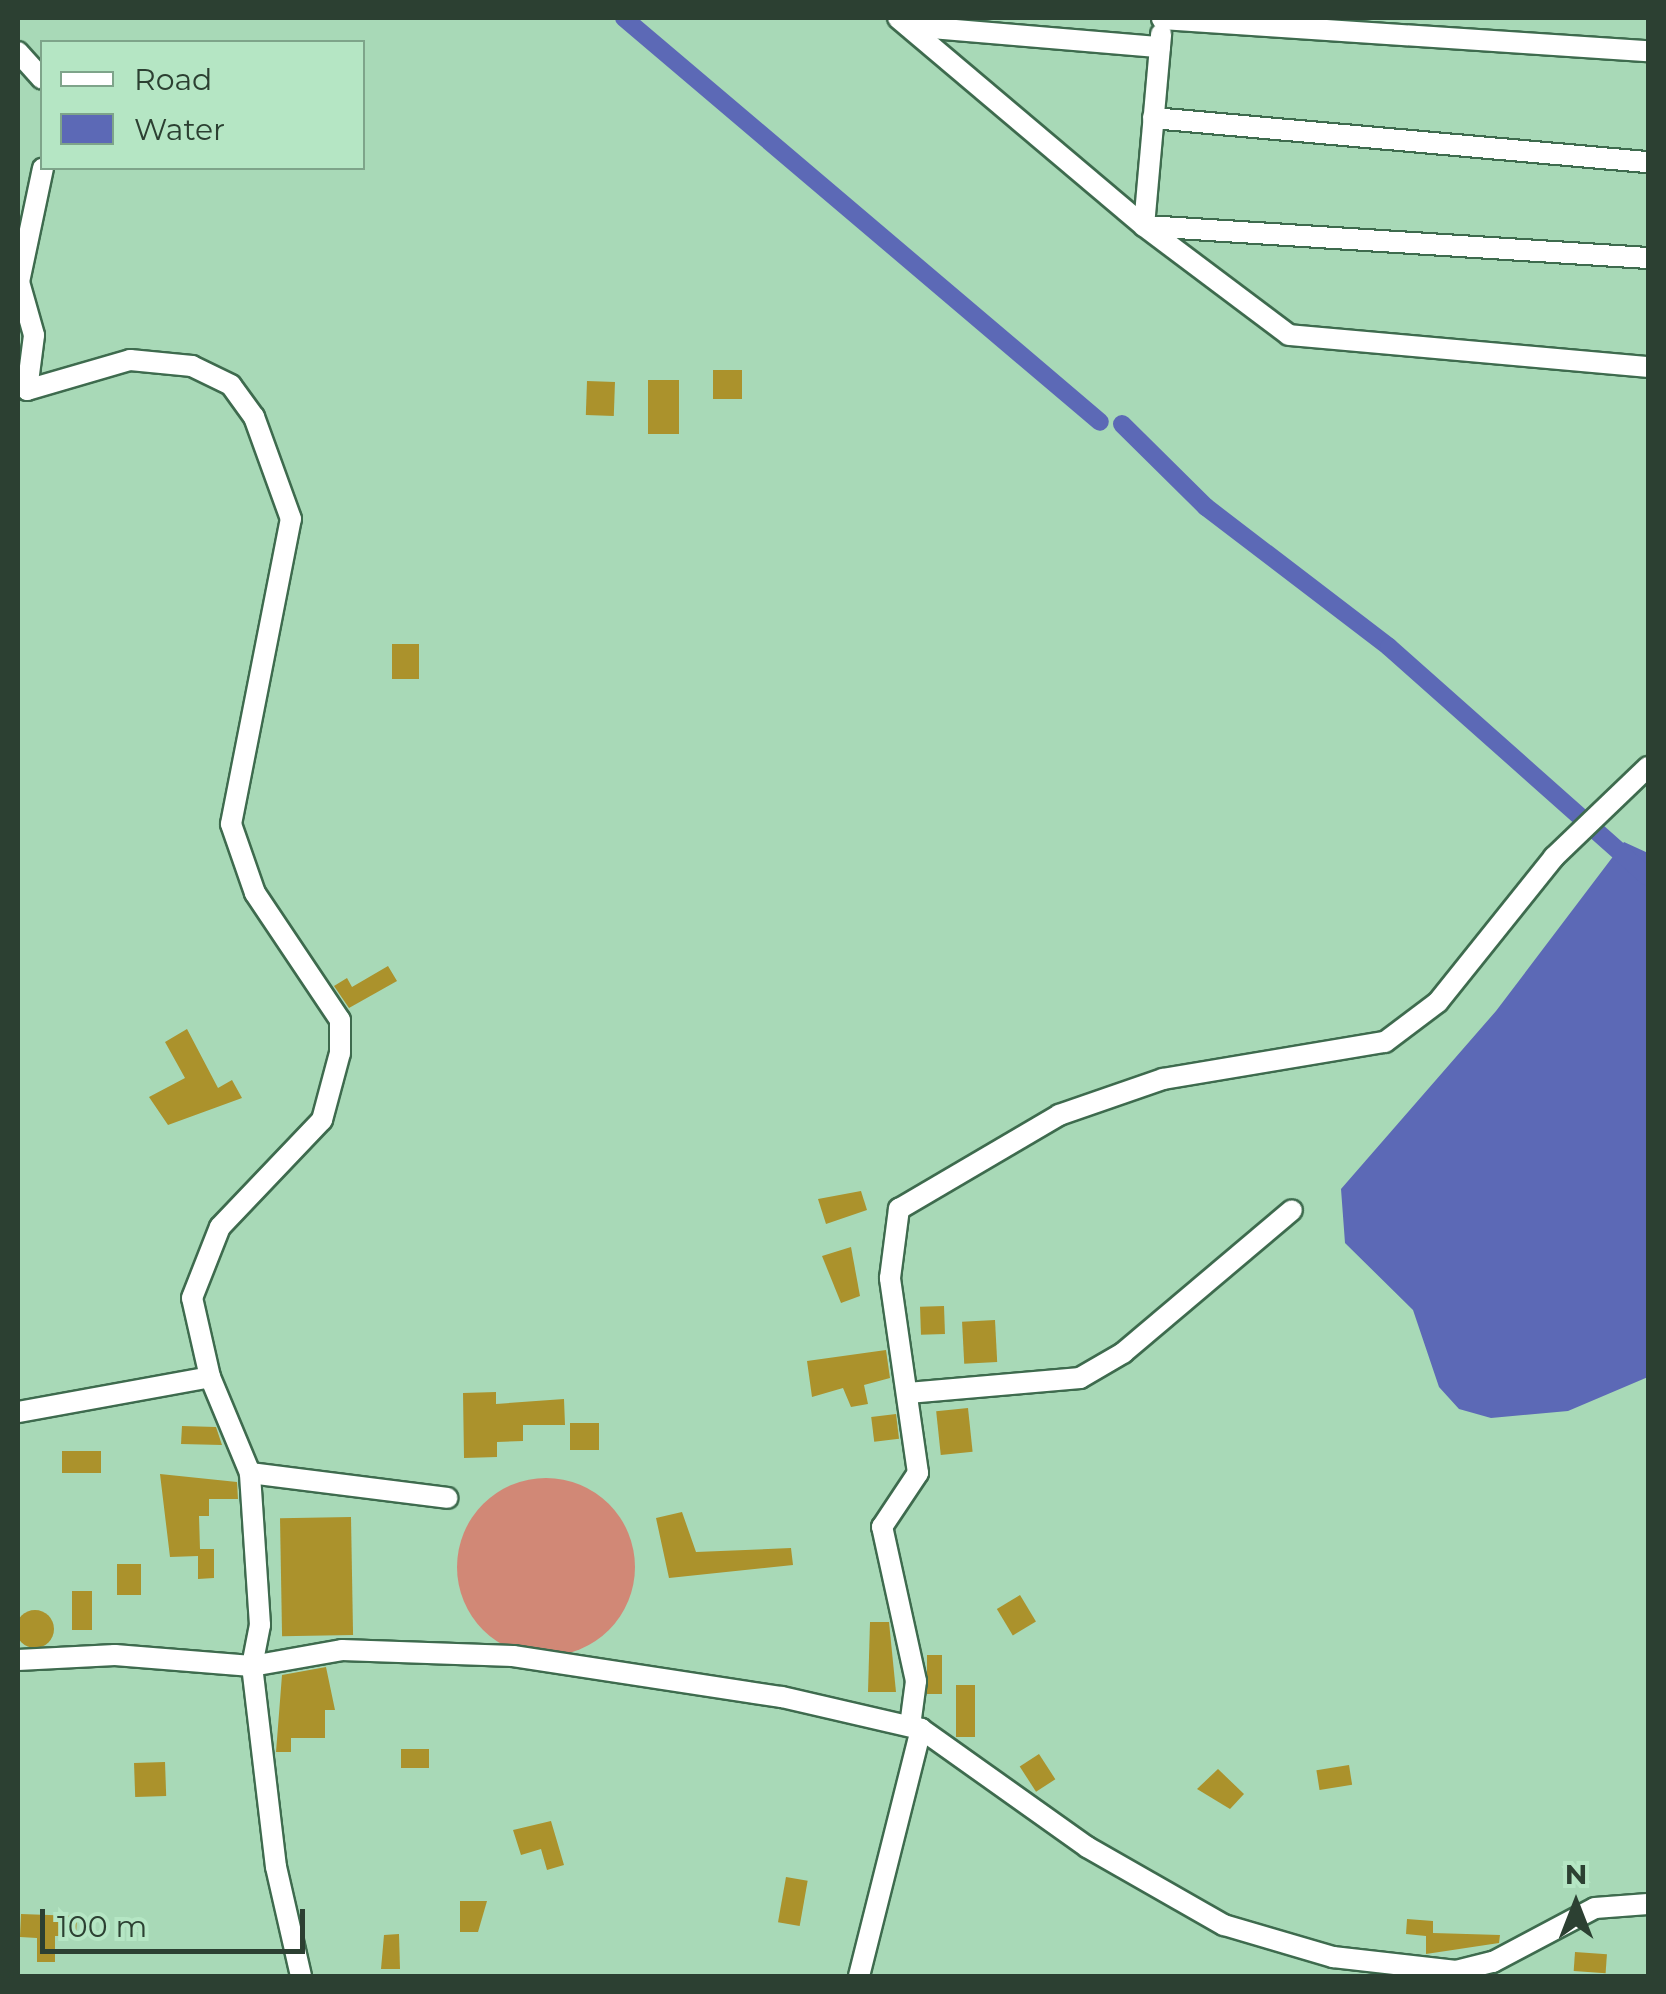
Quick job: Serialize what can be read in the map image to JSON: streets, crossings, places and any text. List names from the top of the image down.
{
  "legend": ["Road", "Water"],
  "scale_bar": "100 m",
  "north": "top"
}
